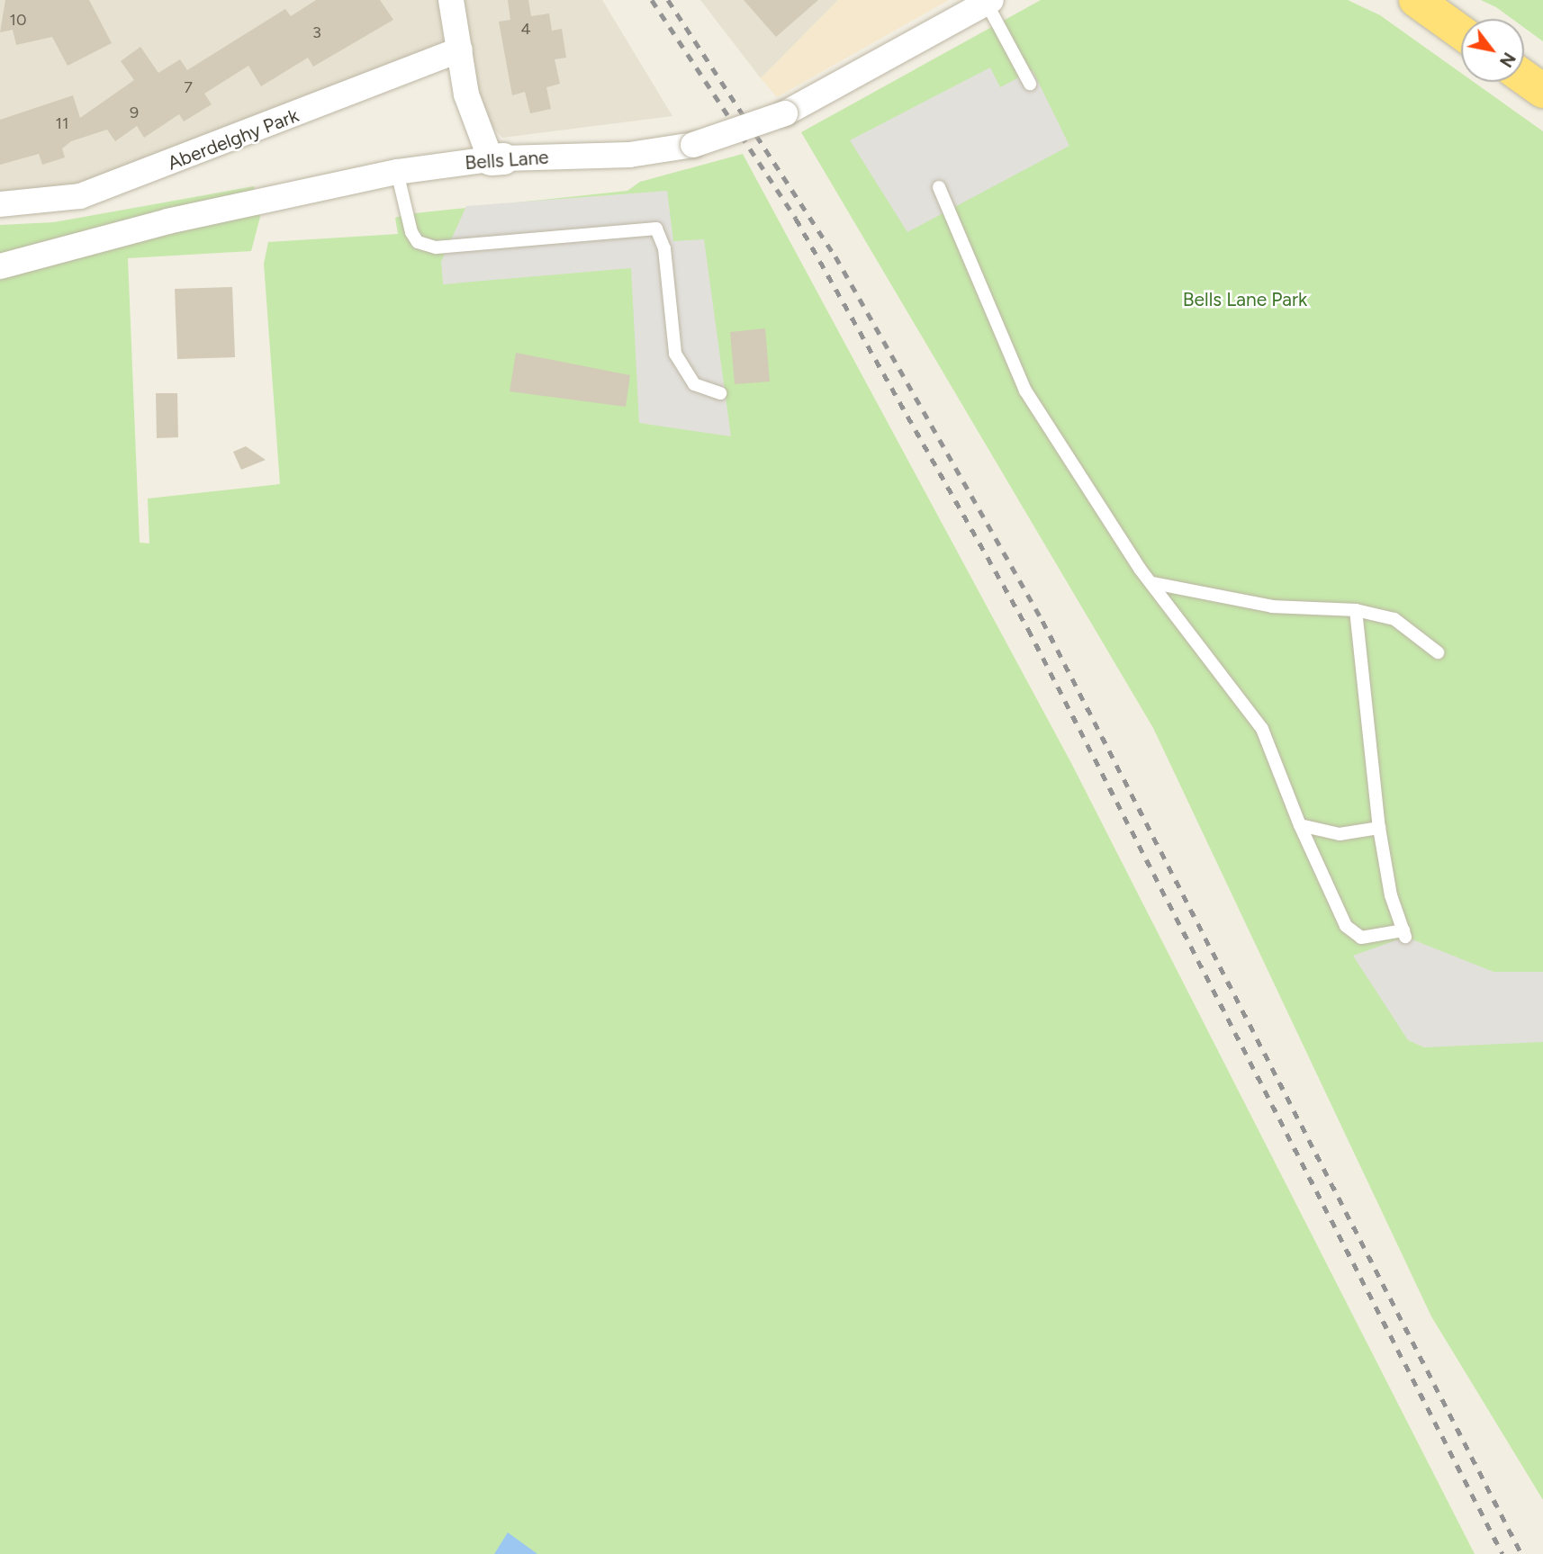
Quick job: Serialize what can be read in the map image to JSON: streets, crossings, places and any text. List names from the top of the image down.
{
  "streets": {
    "street": ["Aberdelghy Park", "Bells Lane"]
  },
  "parks": ["Bells Lane Park"],
  "house_numbers": [
    "10",
    "4",
    "3",
    "7",
    "9",
    "11"
  ],
  "north": "bottom right"
}
